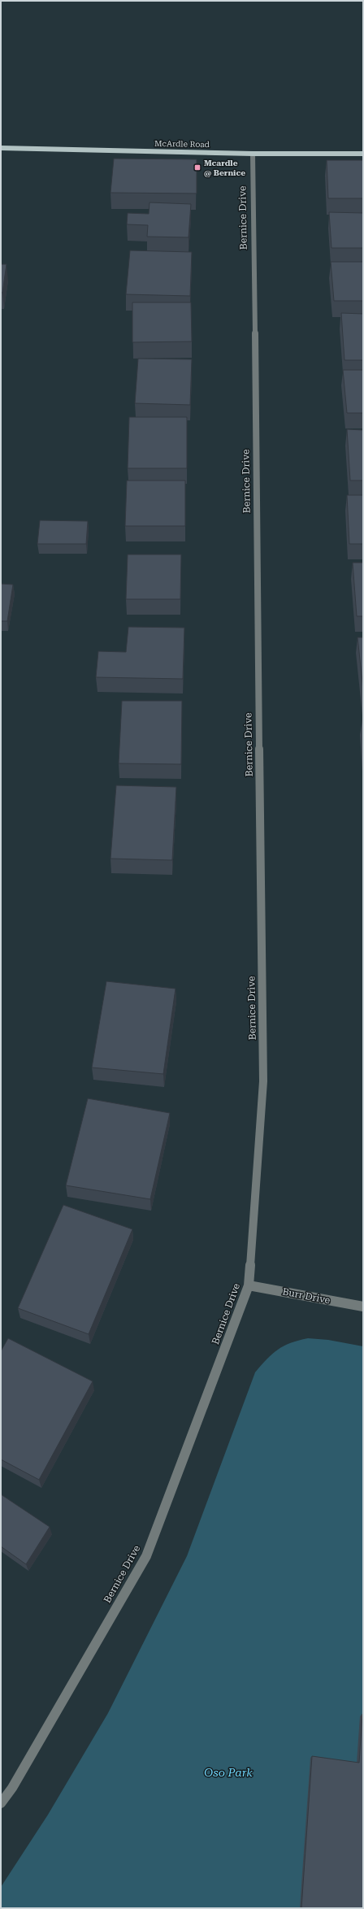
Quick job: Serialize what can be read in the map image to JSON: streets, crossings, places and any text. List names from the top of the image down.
{
  "streets": {
    "main road": ["McArdle Road"],
    "street": ["Bernice Drive", "Burr Drive"]
  },
  "crossings": [
    ["McArdle Road", "Bernice Drive"],
    ["Bernice Drive", "Burr Drive"]
  ],
  "parks": ["Oso Park"],
  "places": {
    "transit": ["Mcardle @ Bernice"]
  }
}
